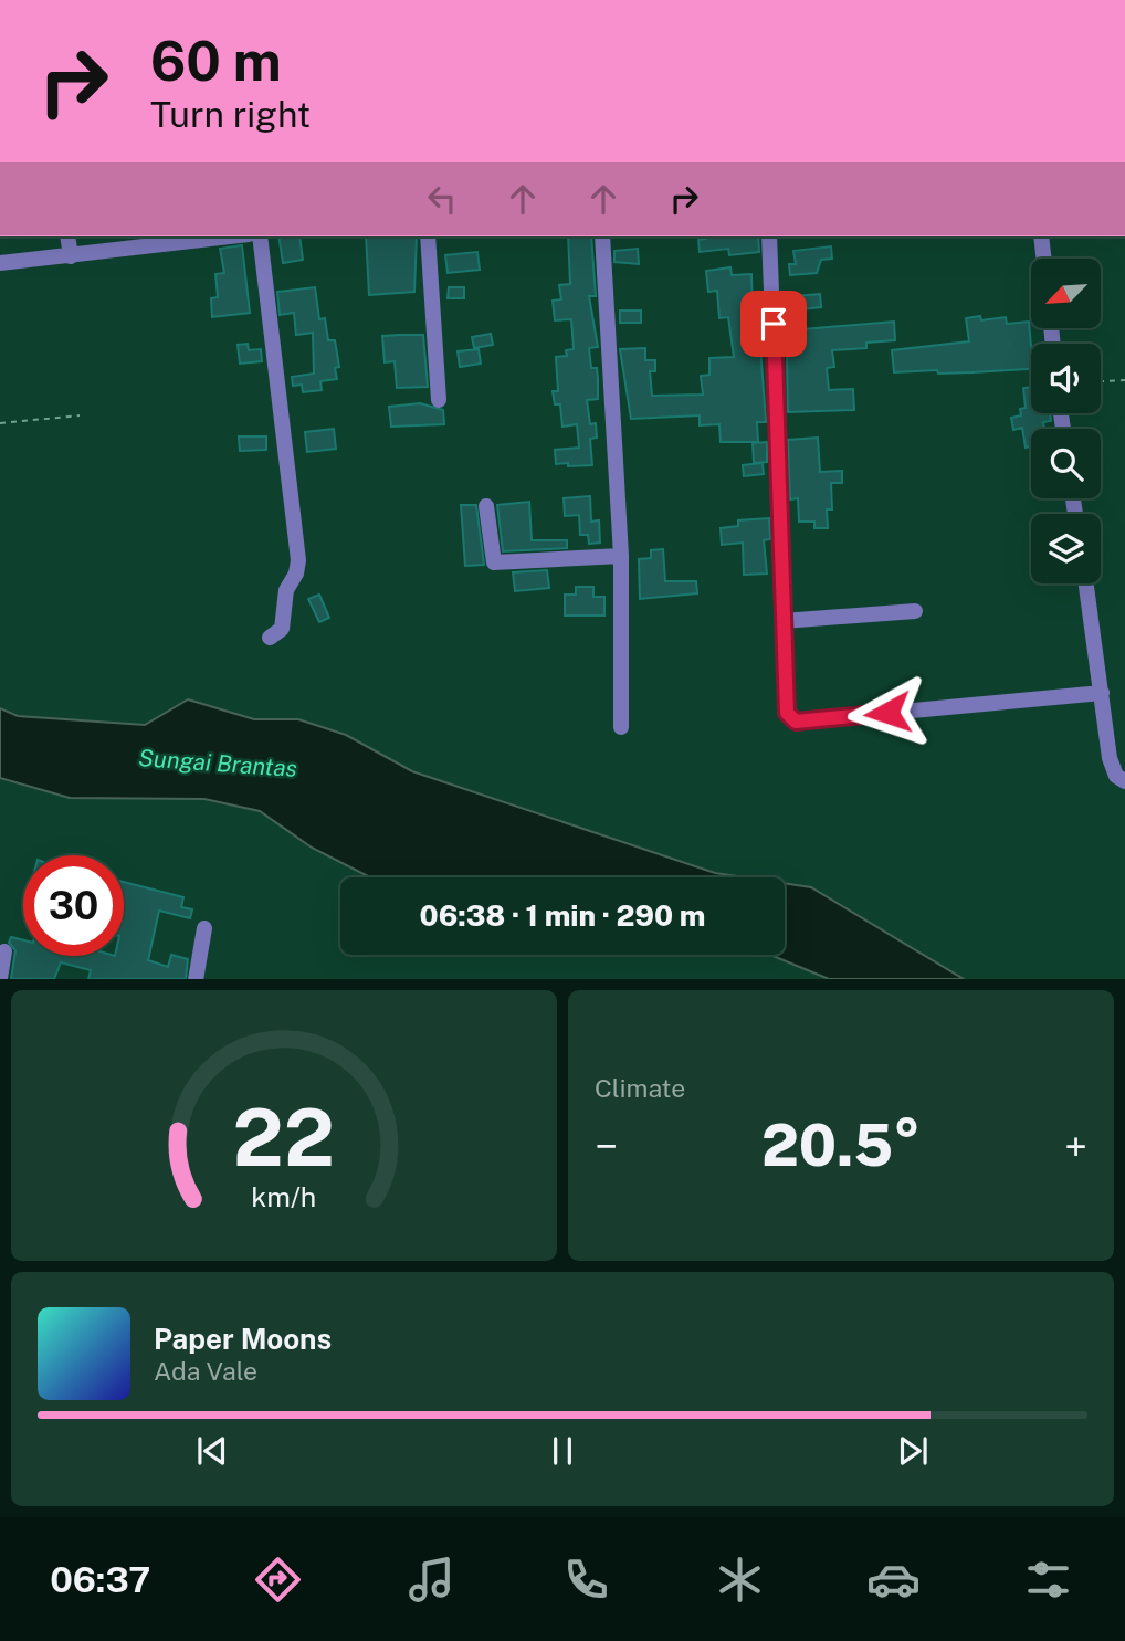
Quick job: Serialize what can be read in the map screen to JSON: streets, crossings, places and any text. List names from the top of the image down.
{
  "water": ["Sungai Brantas"],
  "north": "bottom left",
  "page": {
    "turn": ["60 m", "Turn right"],
    "limit": "30",
    "trip": "06:38 · 1 min · 290 m",
    "tile": "Climate",
    "heat": ["−", "20.5°", "+"],
    "song": ["Paper Moons", "Ada Vale"],
    "tabs": "06:37",
    "gauge": ["22", "km/h"]
  }
}
